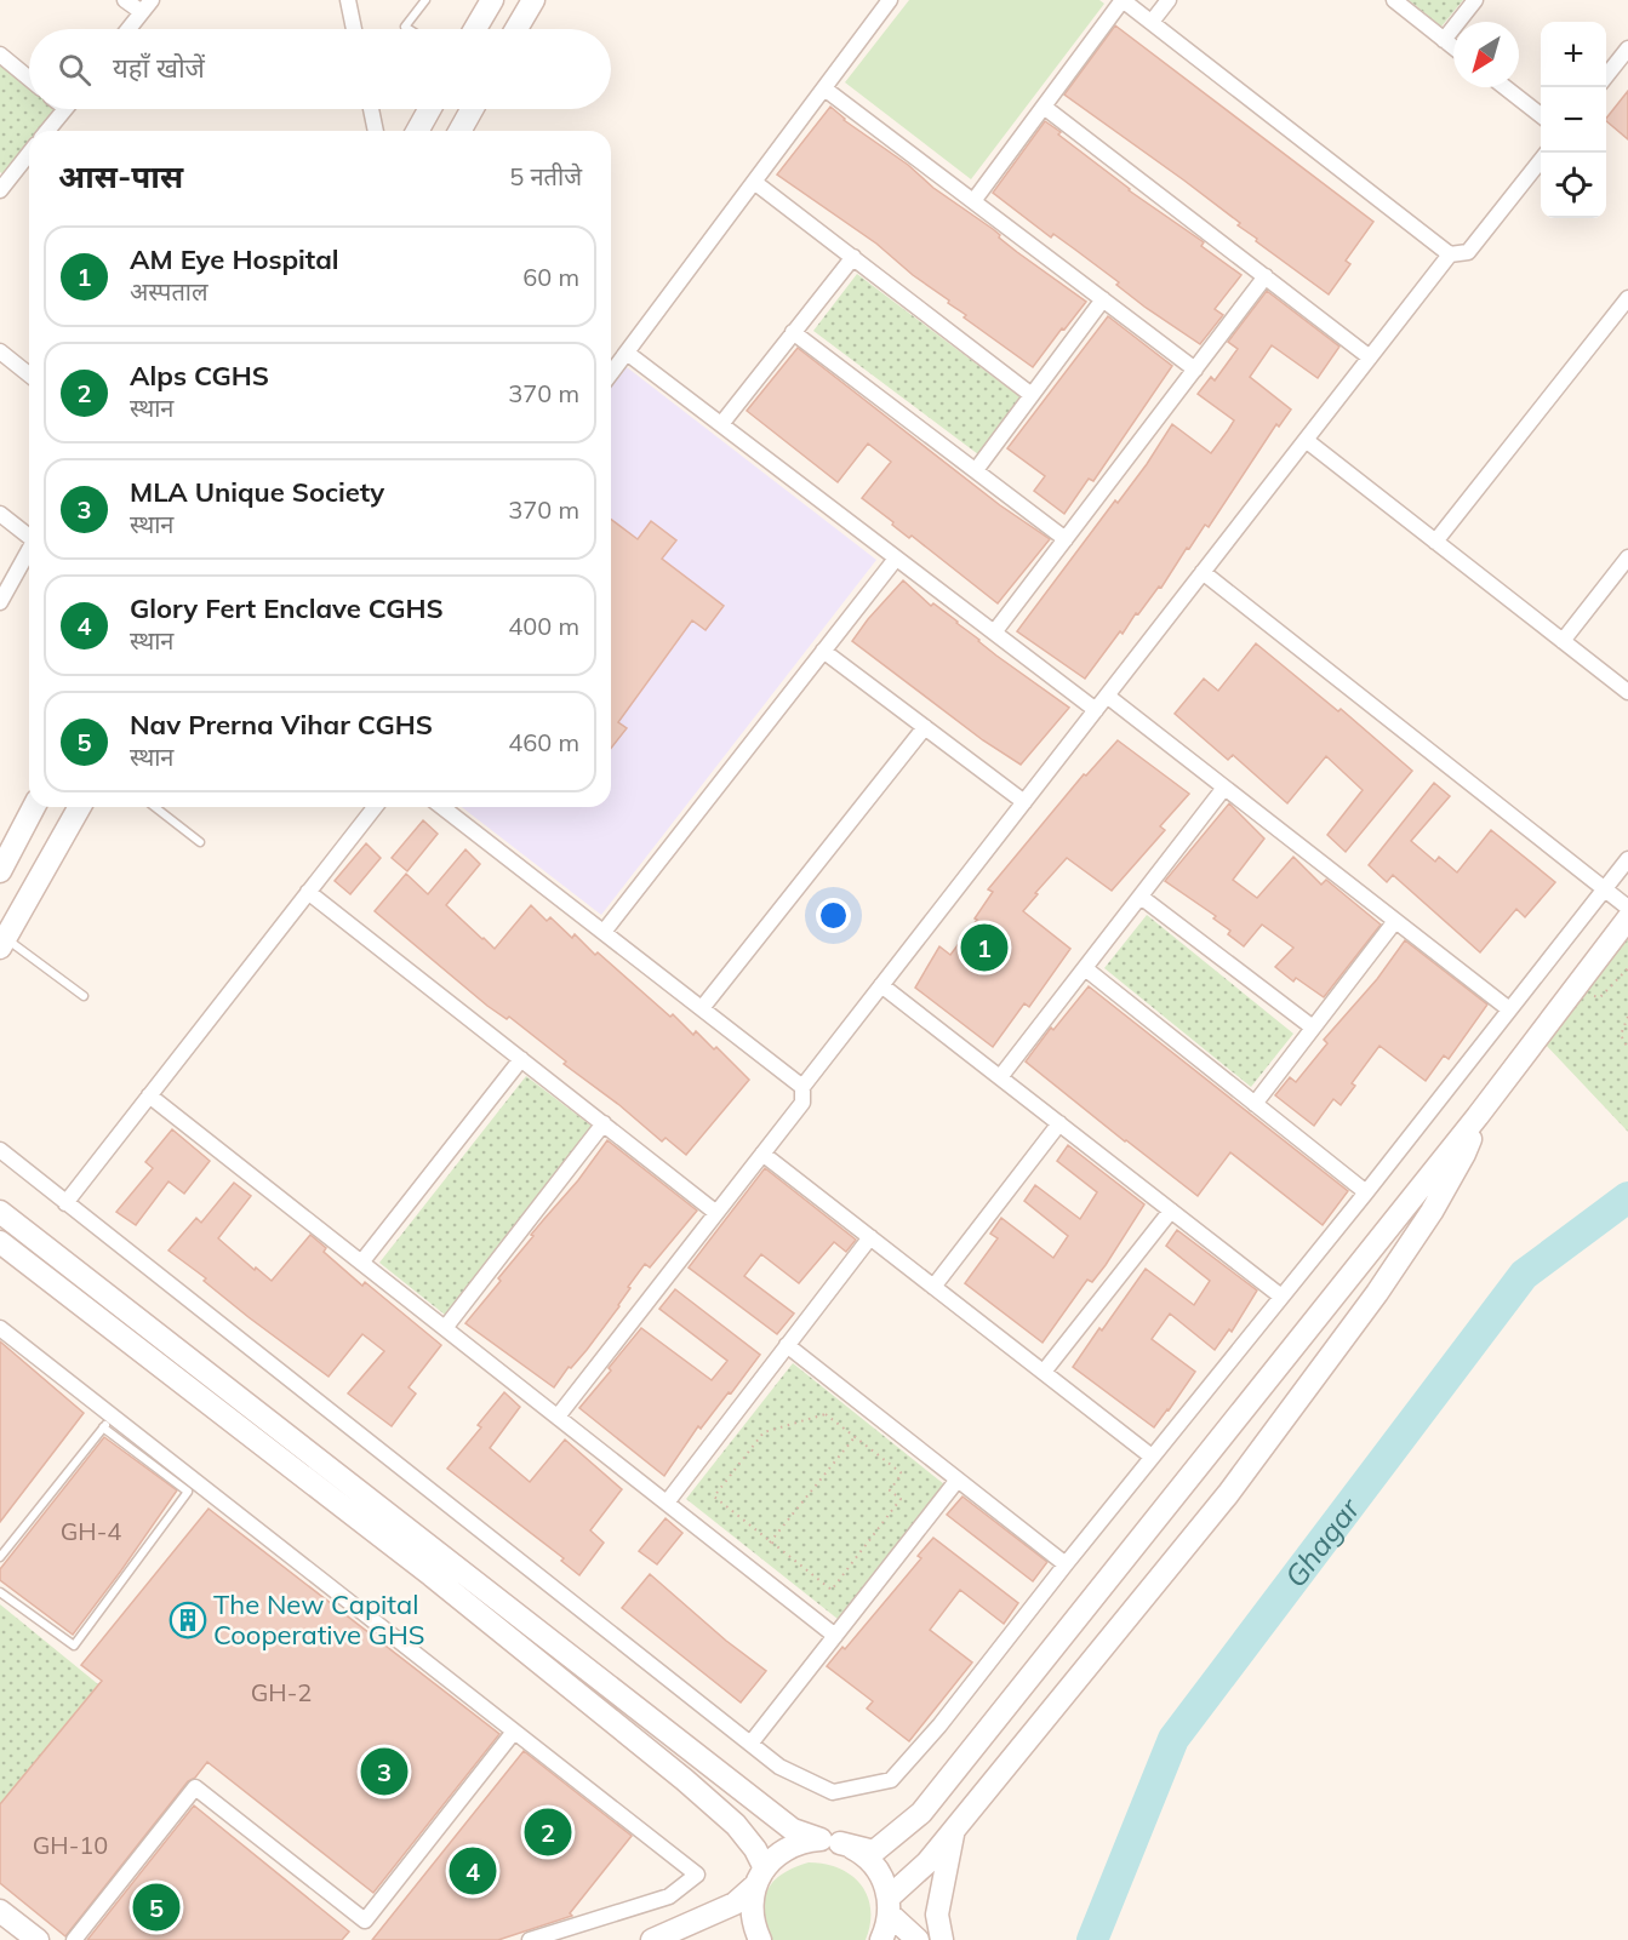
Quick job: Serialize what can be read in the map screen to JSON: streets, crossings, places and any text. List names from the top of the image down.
{
  "water": ["Ghagar"],
  "places": {
    "building": ["The New Capital Cooperative GHS"]
  },
  "house_numbers": ["GH-4", "GH-2", "GH-10"],
  "north": "bottom left",
  "page": {
    "map_buttons": ["+", "−"],
    "search": "यहाँ खोजें",
    "heading": ["आस-पास", "5 नतीजे"],
    "list": [
      {
        "mark": "1",
        "name": "AM Eye Hospital",
        "note": "अस्पताल",
        "value": "60 m"
      },
      {
        "mark": "2",
        "name": "Alps CGHS",
        "note": "स्थान",
        "value": "370 m"
      },
      {
        "mark": "3",
        "name": "MLA Unique Society",
        "note": "स्थान",
        "value": "370 m"
      },
      {
        "mark": "4",
        "name": "Glory Fert Enclave CGHS",
        "note": "स्थान",
        "value": "400 m"
      },
      {
        "mark": "5",
        "name": "Nav Prerna Vihar CGHS",
        "note": "स्थान",
        "value": "460 m"
      }
    ],
    "pins": [
      "1",
      "3",
      "2",
      "4",
      "5"
    ]
  }
}
